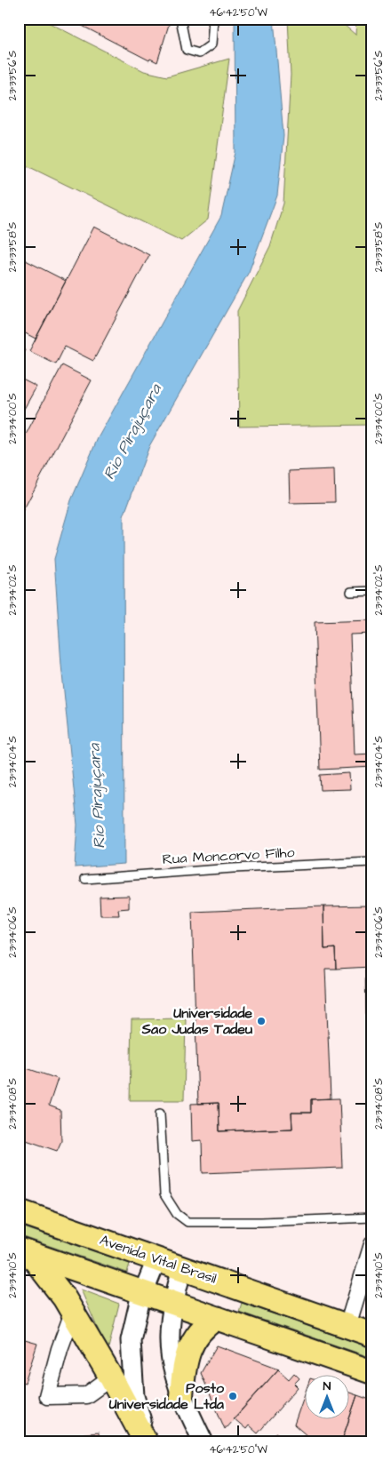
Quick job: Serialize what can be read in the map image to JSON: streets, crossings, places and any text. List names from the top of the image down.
{
  "streets": {
    "main road": ["Avenida Vital Brasil"],
    "lane": ["Rua Moncorvo Filho"]
  },
  "water": ["Rio Pirajuçara"],
  "places": ["Universidade Sao Judas Tadeu", "Posto Universidade Ltda"],
  "north": "top",
  "coordinates": [
    "46°42'50\"W",
    "23°33'56\"S",
    "23°33'58\"S",
    "23°34'00\"S",
    "23°34'02\"S",
    "23°34'04\"S",
    "23°34'06\"S",
    "23°34'08\"S",
    "23°34'10\"S"
  ]
}
